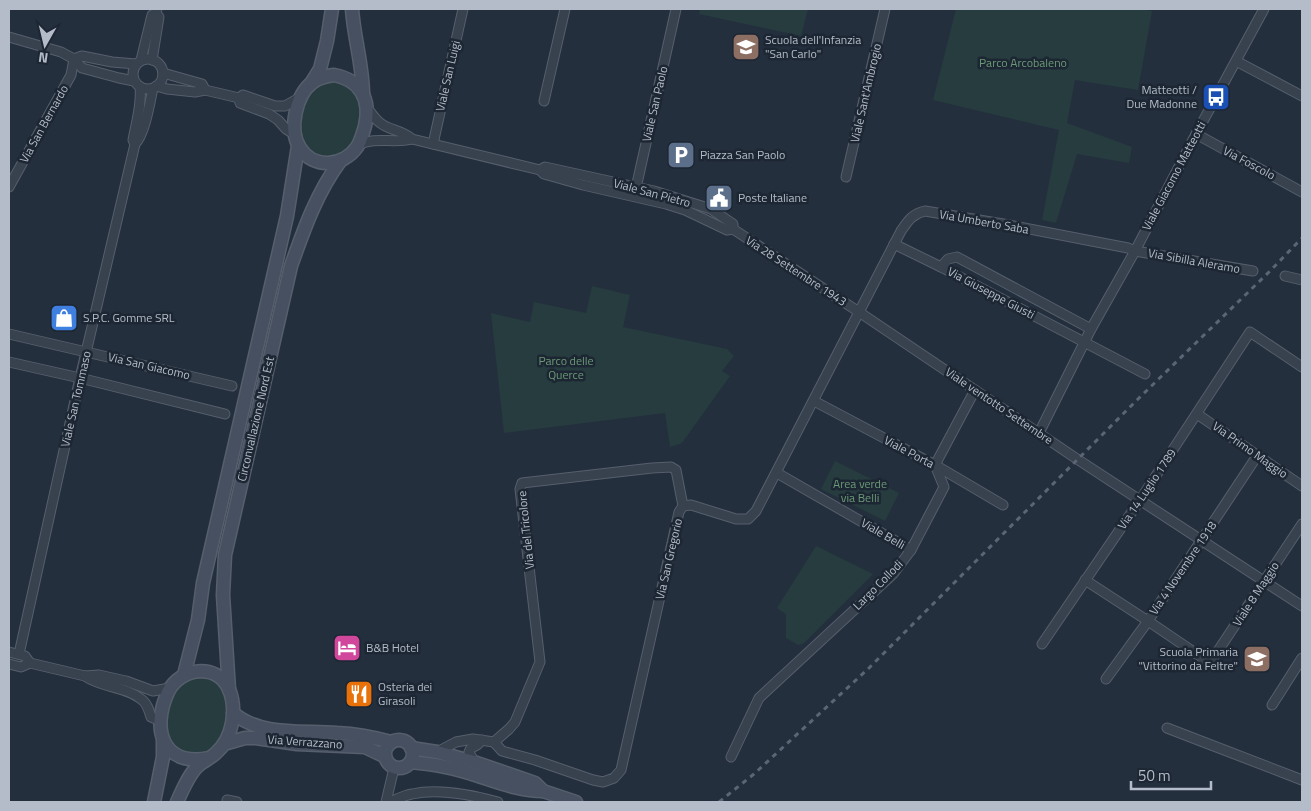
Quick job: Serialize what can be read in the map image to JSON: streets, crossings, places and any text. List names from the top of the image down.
{
  "streets": {
    "main road": ["Circonvallazione Nord Est", "Via Verrazzano"],
    "street": [
      "Viale San Luigi",
      "Viale Sant'Ambrogio",
      "Viale San Paolo",
      "Via San Bernardo",
      "Via Foscolo",
      "Viale Giacomo Matteotti",
      "Viale San Pietro",
      "Via Umberto Saba",
      "Via Sibilla Aleramo",
      "Via 28 Settembre 1943",
      "Via Giuseppe Giusti",
      "Via San Giacomo",
      "Viale San Tommaso",
      "Viale ventotto Settembre",
      "Via Primo Maggio",
      "Viale Porta",
      "Via 14 Luglio 1789",
      "Via del Tricolore",
      "Viale Belli",
      "Via San Gregorio",
      "Via 4 Novembre 1918",
      "Largo Collodi",
      "Viale 8 Maggio"
    ]
  },
  "crossings": [
    ["Viale San Luigi", "Viale San Pietro"],
    ["Viale San Paolo", "Viale San Pietro"],
    ["Via Foscolo", "Viale Giacomo Matteotti"],
    ["Viale Giacomo Matteotti", "Via Umberto Saba"],
    ["Viale Giacomo Matteotti", "Via Sibilla Aleramo"],
    ["Viale Giacomo Matteotti", "Via Giuseppe Giusti"],
    ["Viale Giacomo Matteotti", "Viale ventotto Settembre"],
    ["Viale San Pietro", "Via 28 Settembre 1943"],
    ["Via Umberto Saba", "Via Sibilla Aleramo"],
    ["Via Umberto Saba", "Via 28 Settembre 1943"],
    ["Via Umberto Saba", "Viale ventotto Settembre"],
    ["Via Umberto Saba", "Via San Gregorio"],
    ["Via 28 Settembre 1943", "Viale ventotto Settembre"],
    ["Via 28 Settembre 1943", "Via San Gregorio"],
    ["Via San Giacomo", "Viale San Tommaso"],
    ["Viale ventotto Settembre", "Via 14 Luglio 1789"],
    ["Viale ventotto Settembre", "Via San Gregorio"],
    ["Circonvallazione Nord Est", "Via Verrazzano"],
    ["Via Primo Maggio", "Via 14 Luglio 1789"],
    ["Via Primo Maggio", "Via 4 Novembre 1918"],
    ["Viale Porta", "Via San Gregorio"],
    ["Viale Porta", "Largo Collodi"],
    ["Via del Tricolore", "Via San Gregorio"],
    ["Viale Belli", "Via San Gregorio"],
    ["Viale Belli", "Largo Collodi"],
    ["Via 4 Novembre 1918", "Viale 8 Maggio"]
  ],
  "parks": ["Parco Arcobaleno", "Parco delle Querce", "Area verde via Belli"],
  "places": {
    "school or university": ["Scuola dell'Infanzia \"San Carlo\"", "Scuola Primaria \"Vittorino da Feltre\""],
    "bus stop": ["Matteotti / Due Madonne"],
    "parking": ["Piazza San Paolo"],
    "public building": ["Poste Italiane"],
    "shop": ["S.P.C. Gomme SRL"],
    "hotel": ["B&B Hotel"],
    "restaurant": ["Osteria dei Girasoli"]
  },
  "scale_bar": "50 m",
  "north": "bottom"
}
